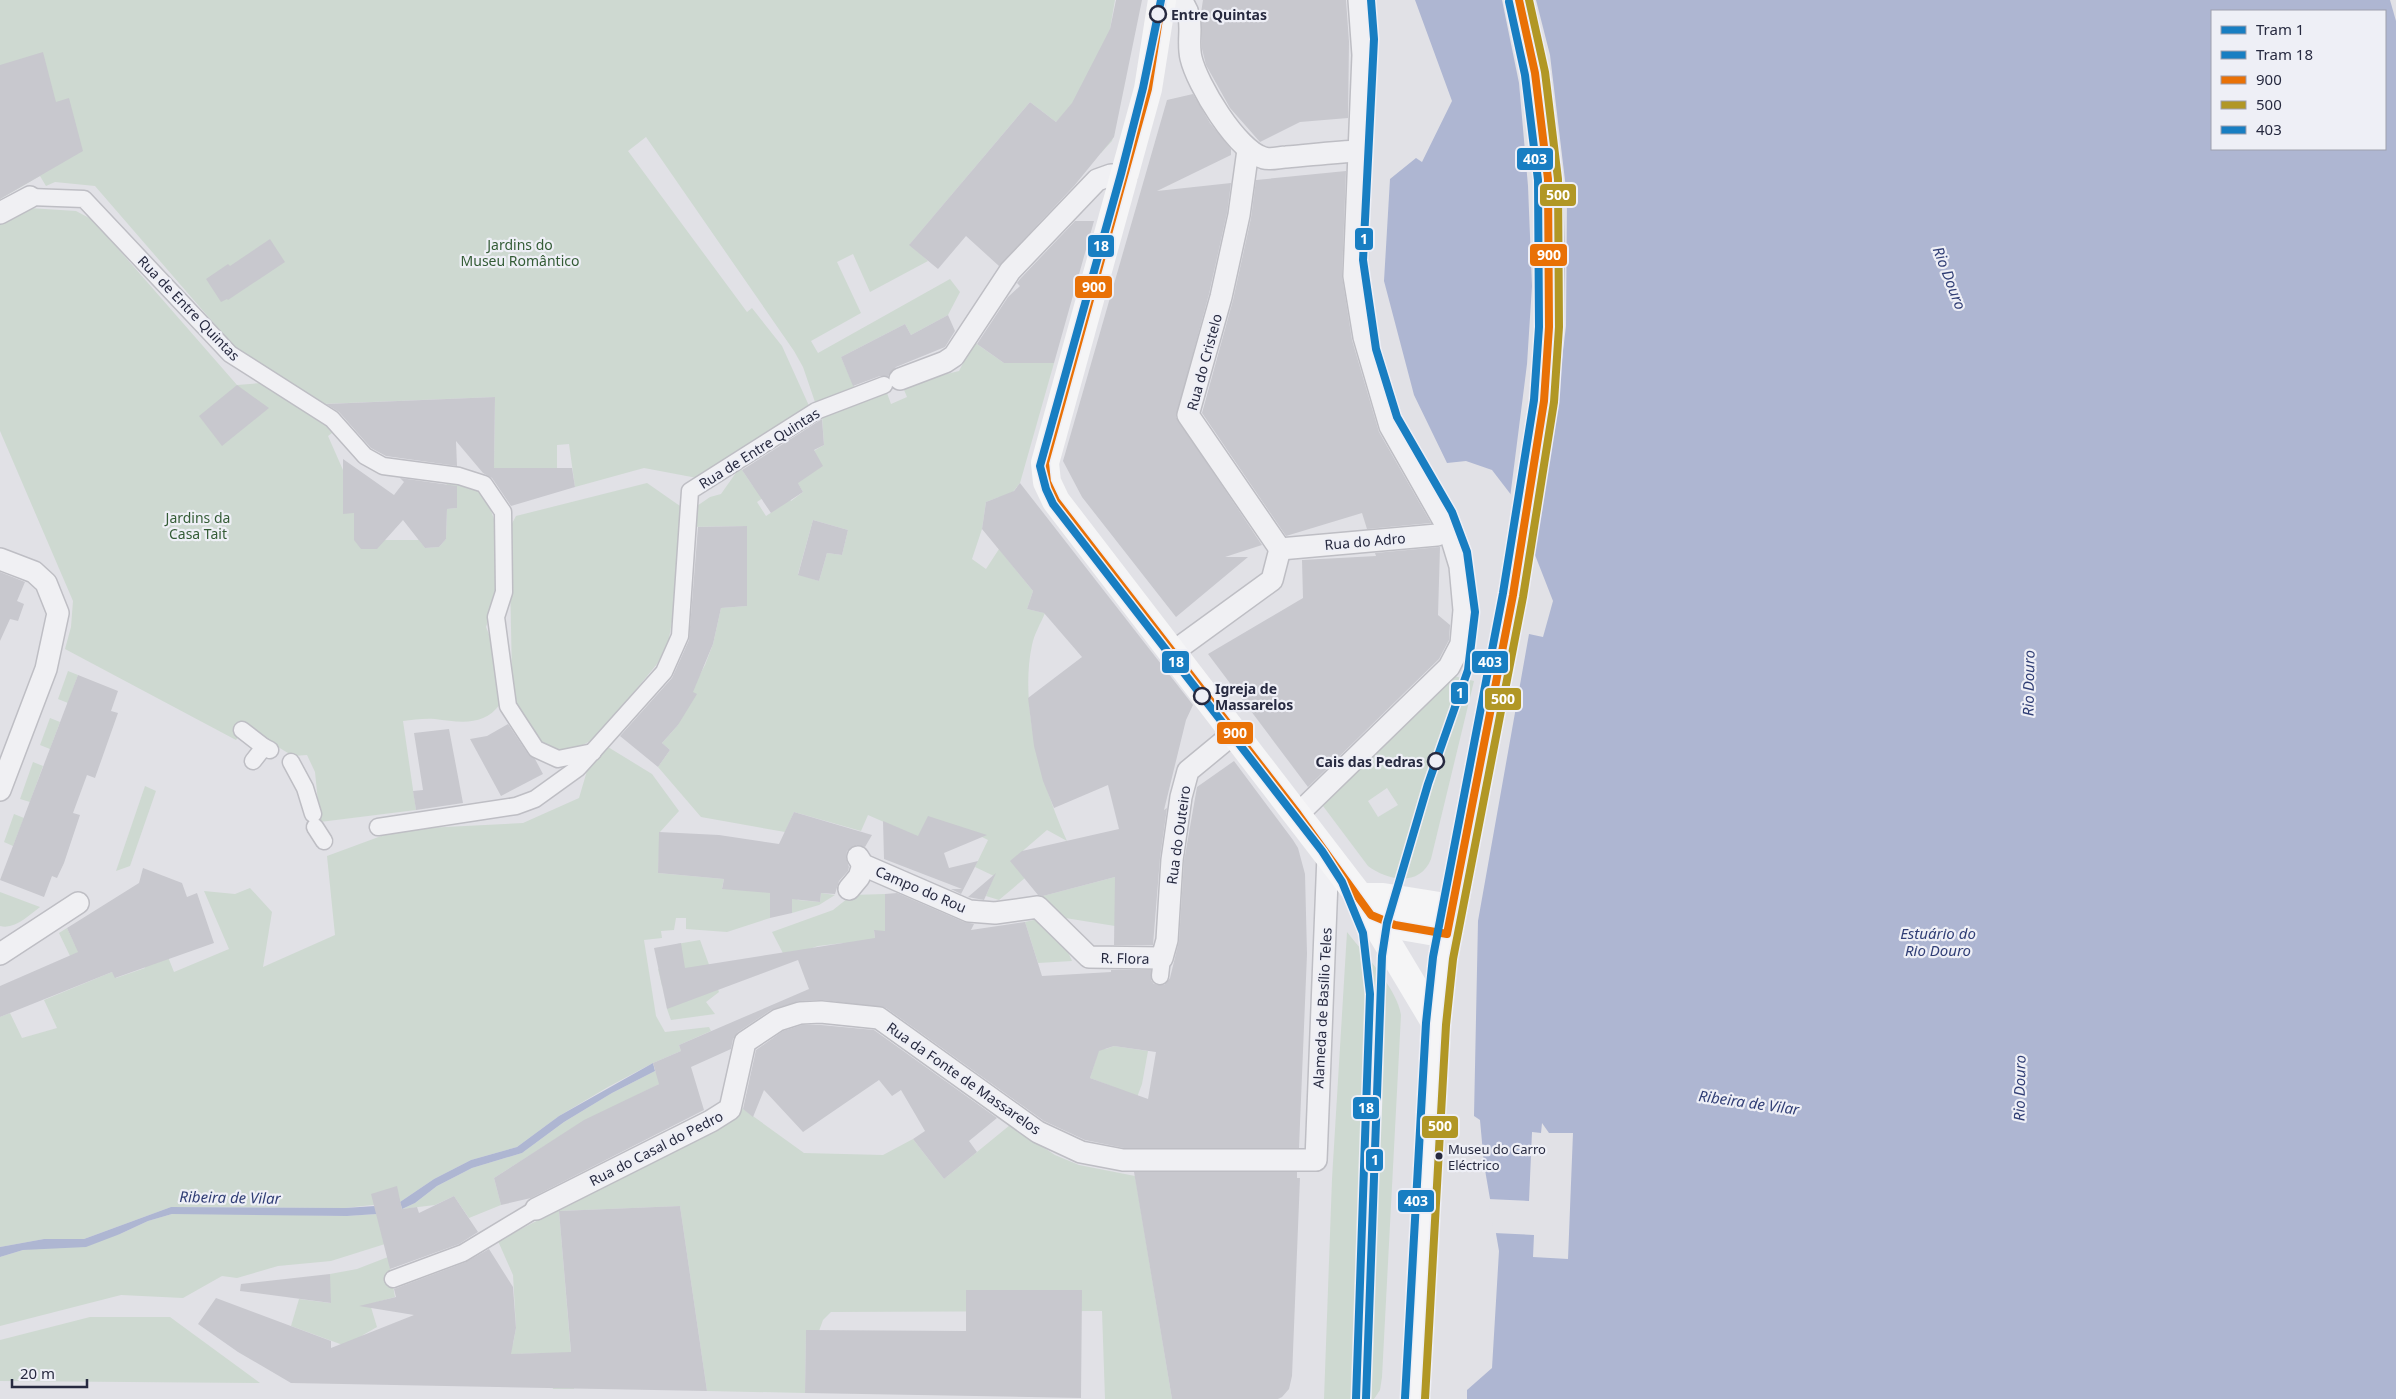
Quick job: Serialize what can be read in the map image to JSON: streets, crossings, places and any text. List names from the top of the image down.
{
  "streets": {
    "street": [
      "Rua de Entre Quintas",
      "Rua do Cristelo",
      "Rua do Adro",
      "Rua do Outeiro",
      "Campo do Rou",
      "R. Flora",
      "Alameda de Basílio Teles",
      "Rua da Fonte de Massarelos",
      "Rua do Casal do Pedro"
    ]
  },
  "crossings": [
    ["Rua do Cristelo", "Rua do Adro"],
    ["Rua do Outeiro", "R. Flora"],
    ["Campo do Rou", "R. Flora"],
    ["Alameda de Basílio Teles", "Rua da Fonte de Massarelos"],
    ["Rua da Fonte de Massarelos", "Rua do Casal do Pedro"]
  ],
  "water": ["Rio Douro", "Estuário do Rio Douro", "Ribeira de Vilar"],
  "parks": ["Jardins do Museu Romântico", "Jardins da Casa Tait"],
  "places": [
    "Entre Quintas",
    "Igreja de Massarelos",
    "Cais das Pedras",
    "Museu do Carro Eléctrico"
  ],
  "lines": [
    "tram line 1",
    "tram line 18",
    "transit line 900",
    "transit line 500",
    "transit line 403"
  ],
  "legend": [
    "Tram 1",
    "Tram 18",
    "900",
    "500",
    "403"
  ],
  "scale_bar": "20 m"
}
